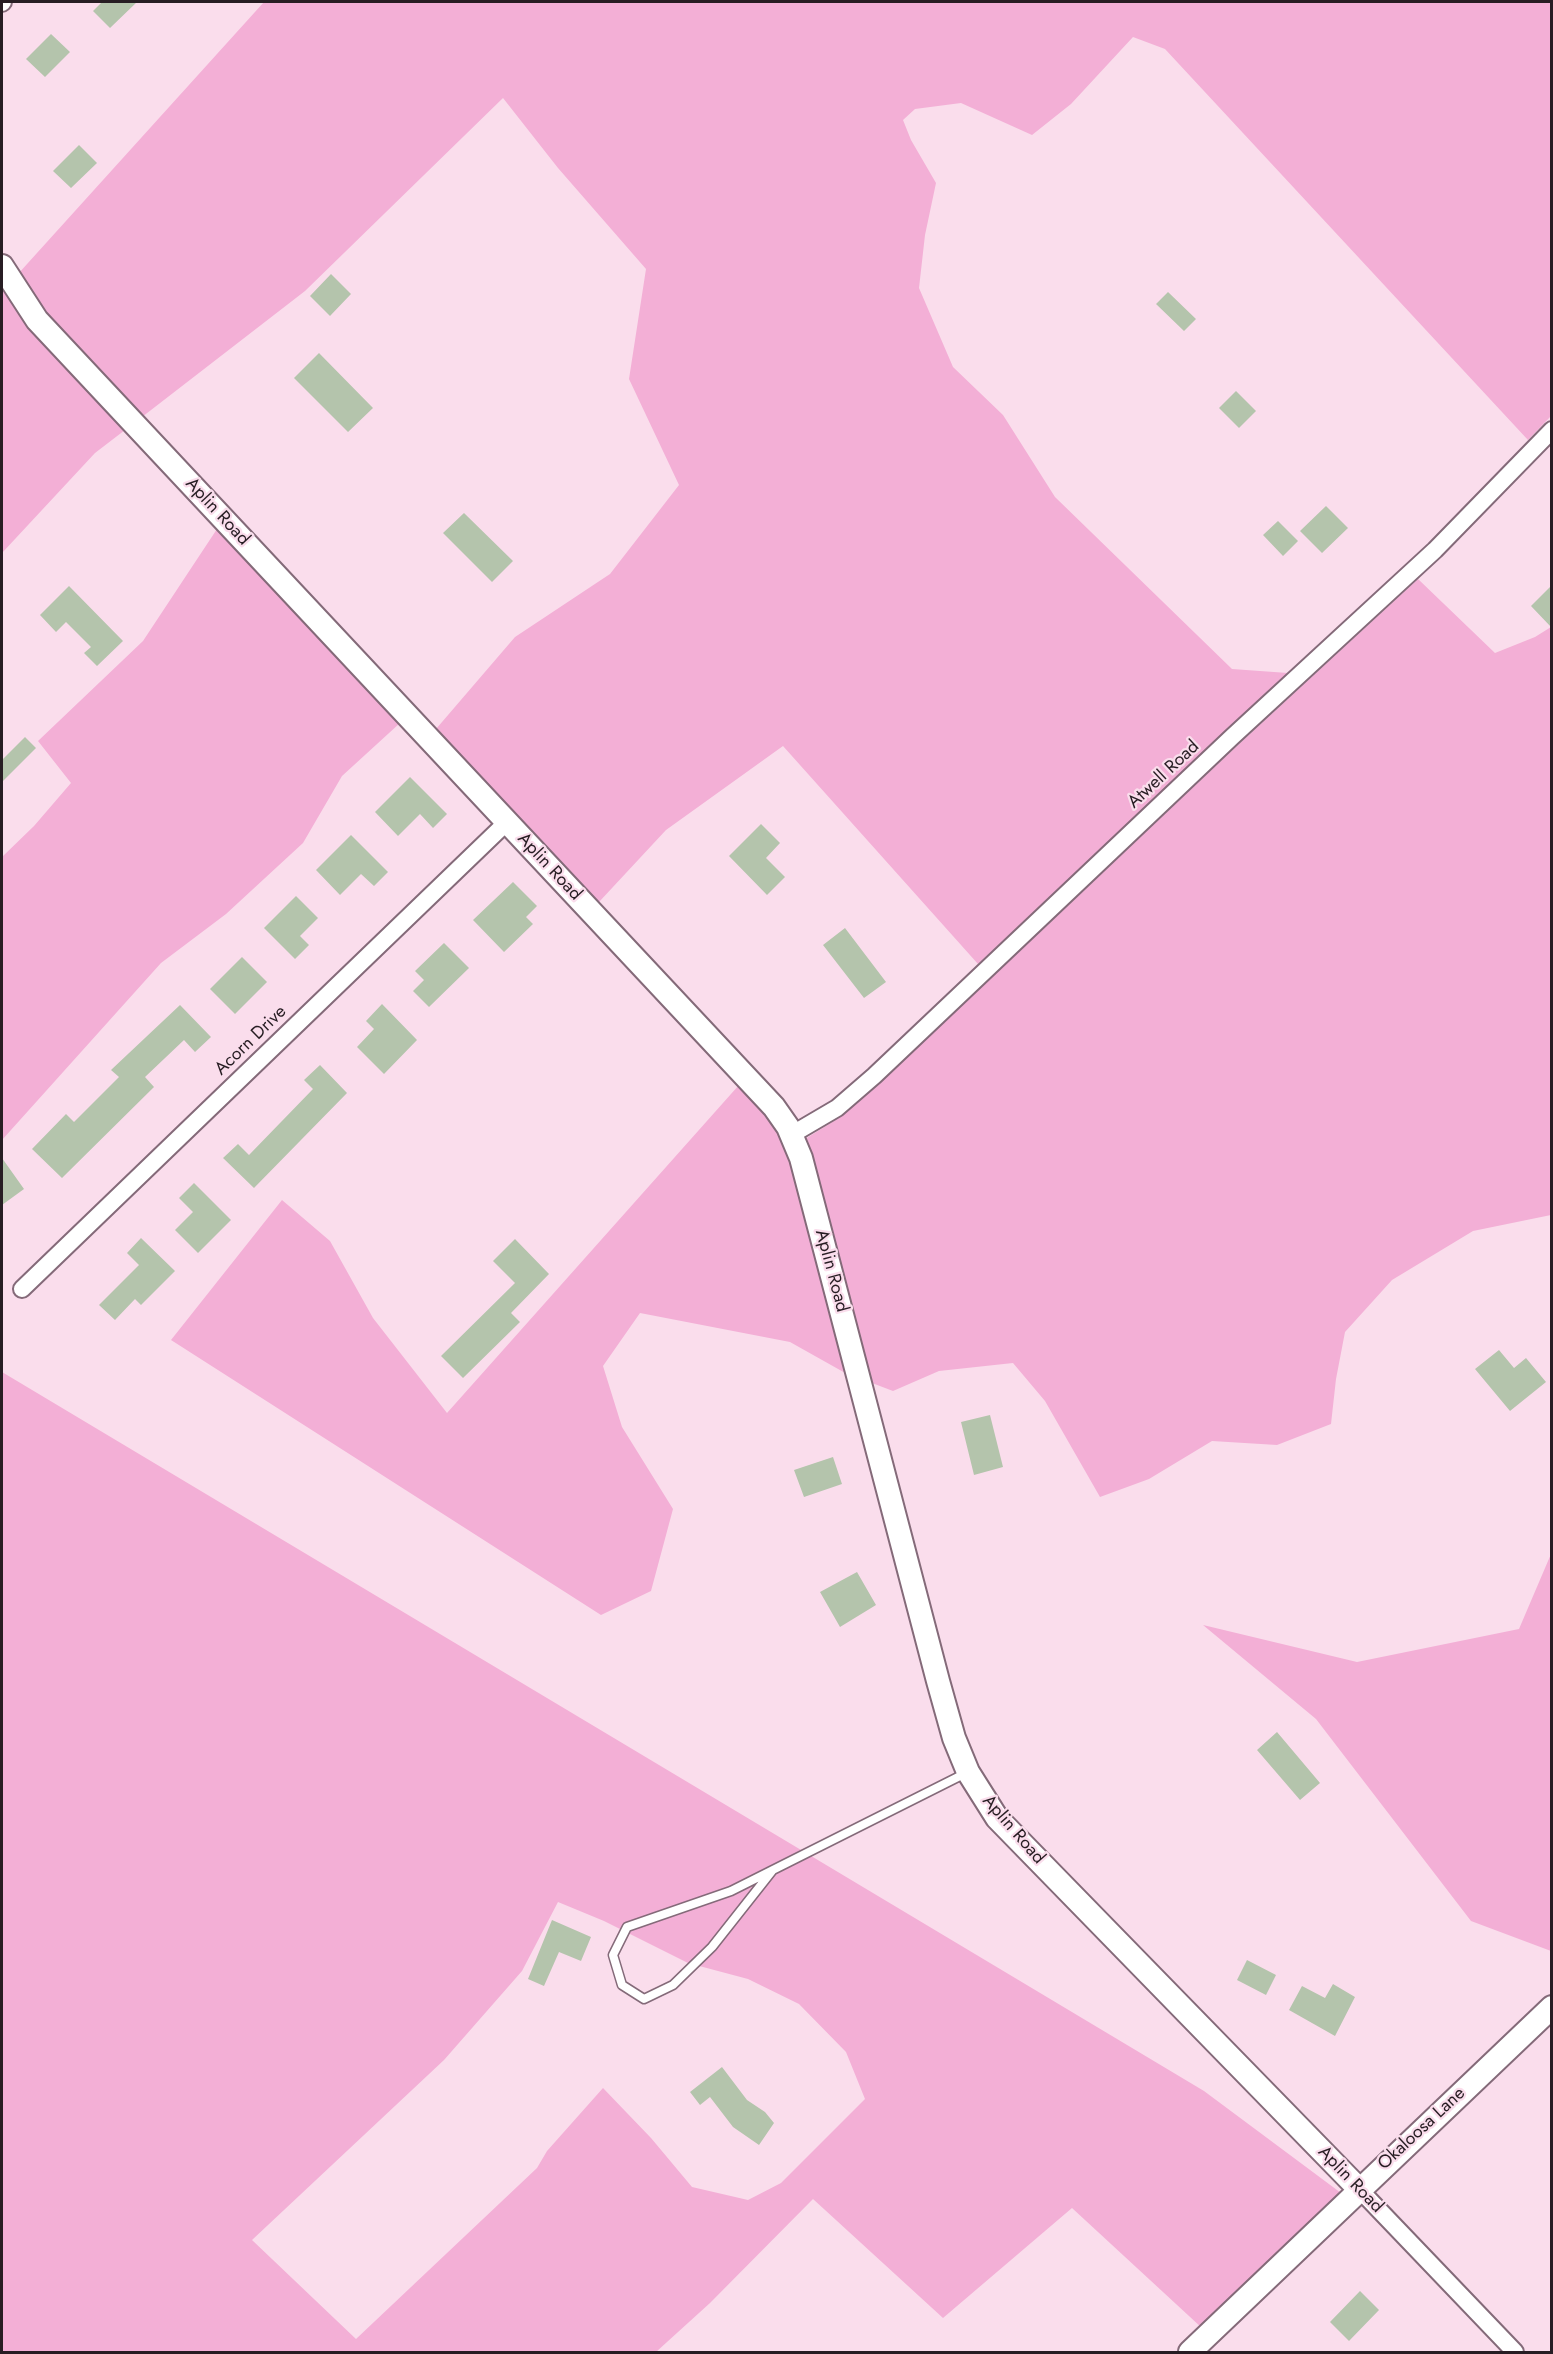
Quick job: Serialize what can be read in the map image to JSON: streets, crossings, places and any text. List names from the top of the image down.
{
  "streets": {
    "street": [
      "Aplin Road",
      "Atwell Road",
      "Acorn Drive",
      "Okaloosa Lane"
    ]
  },
  "crossings": [
    ["Aplin Road", "Atwell Road"],
    ["Aplin Road", "Acorn Drive"],
    ["Aplin Road", "Okaloosa Lane"]
  ]
}
